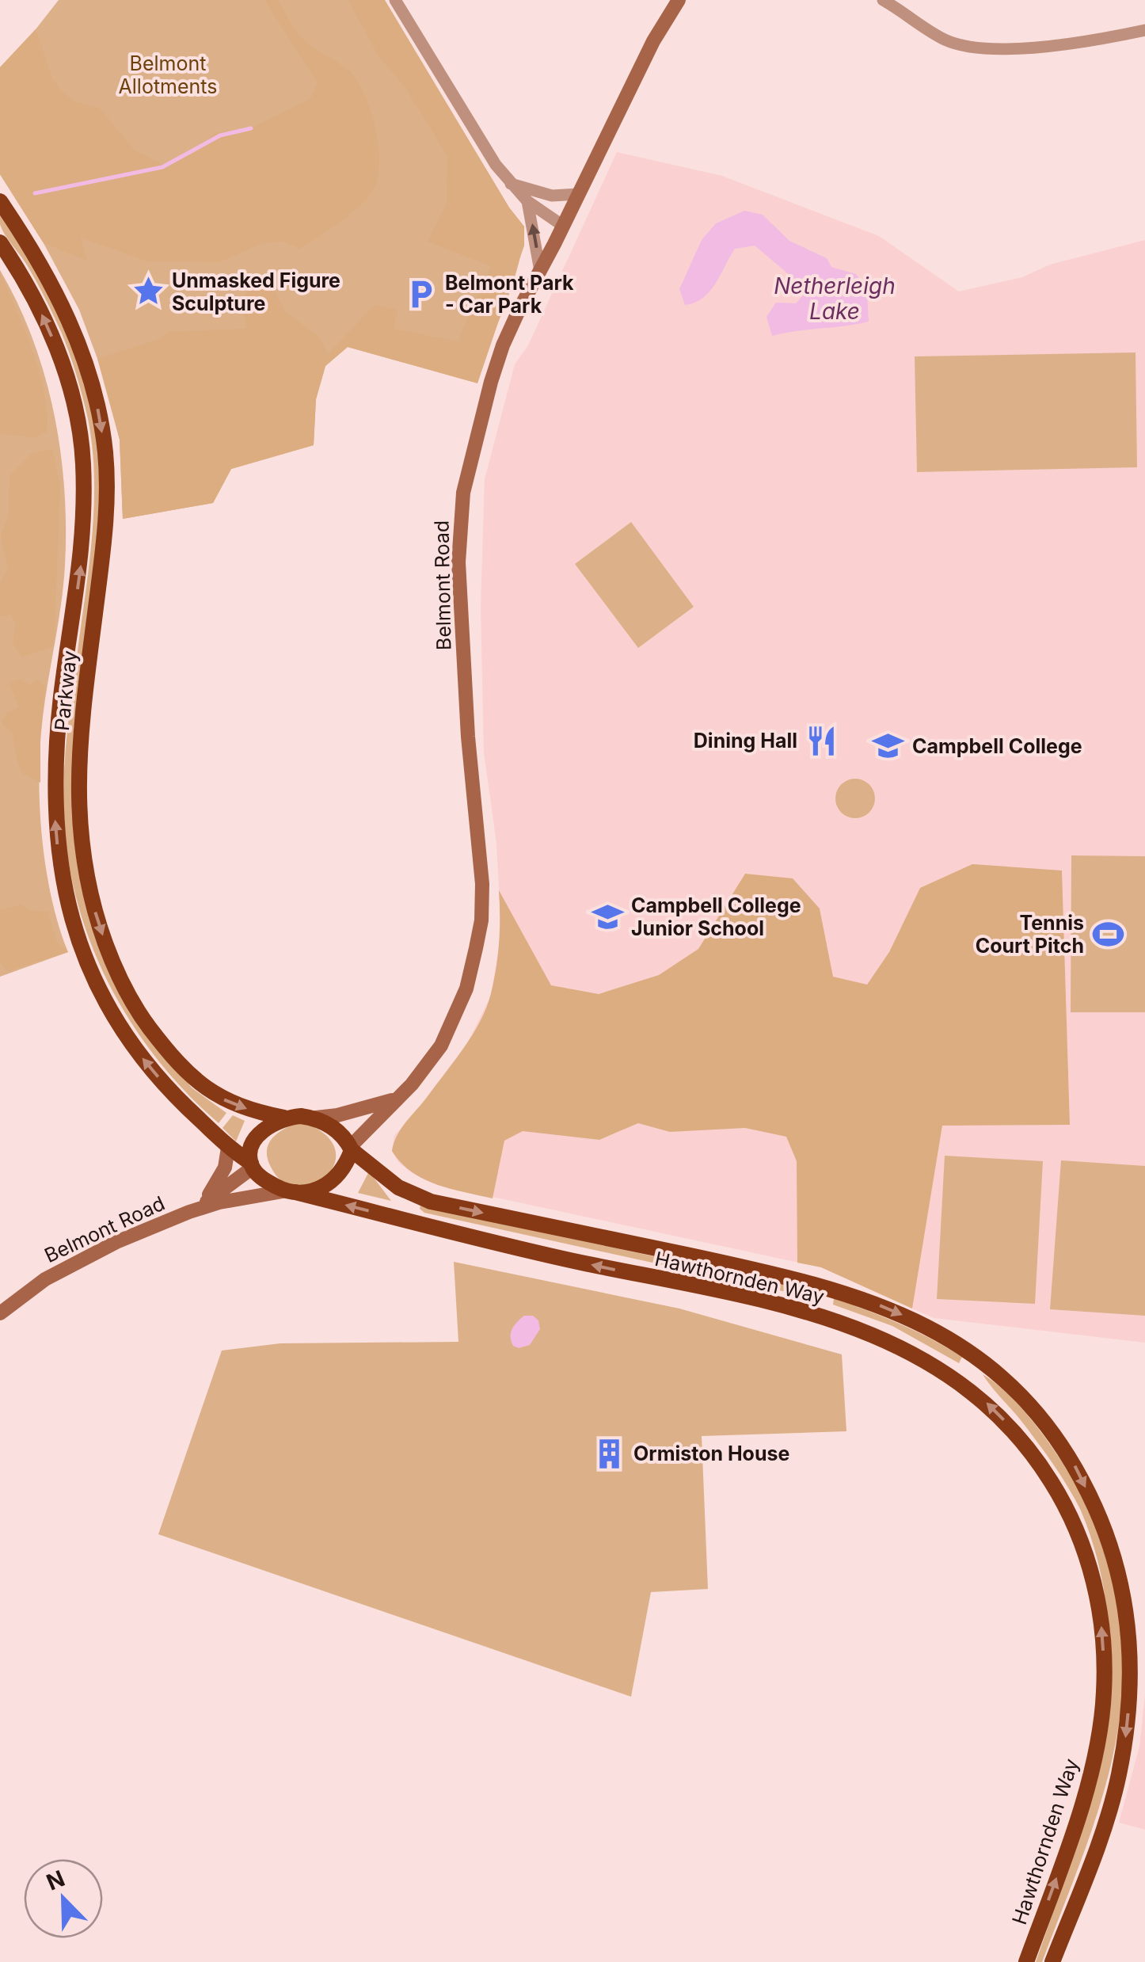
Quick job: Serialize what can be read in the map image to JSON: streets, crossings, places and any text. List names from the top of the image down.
{
  "streets": {
    "highway": ["Parkway", "Hawthornden Way"],
    "main road": ["Belmont Road"]
  },
  "crossings": [
    ["Belmont Road", "Parkway"],
    ["Belmont Road", "Hawthornden Way"],
    ["Parkway", "Hawthornden Way"]
  ],
  "water": ["Netherleigh Lake"],
  "parks": ["Belmont Allotments"],
  "places": {
    "place": ["Unmasked Figure Sculpture"],
    "parking": ["Belmont Park - Car Park"],
    "restaurant": ["Dining Hall"],
    "school or university": ["Campbell College", "Campbell College Junior School"],
    "sports": ["Tennis Court Pitch"],
    "building": ["Ormiston House"]
  },
  "north": "top left"
}
